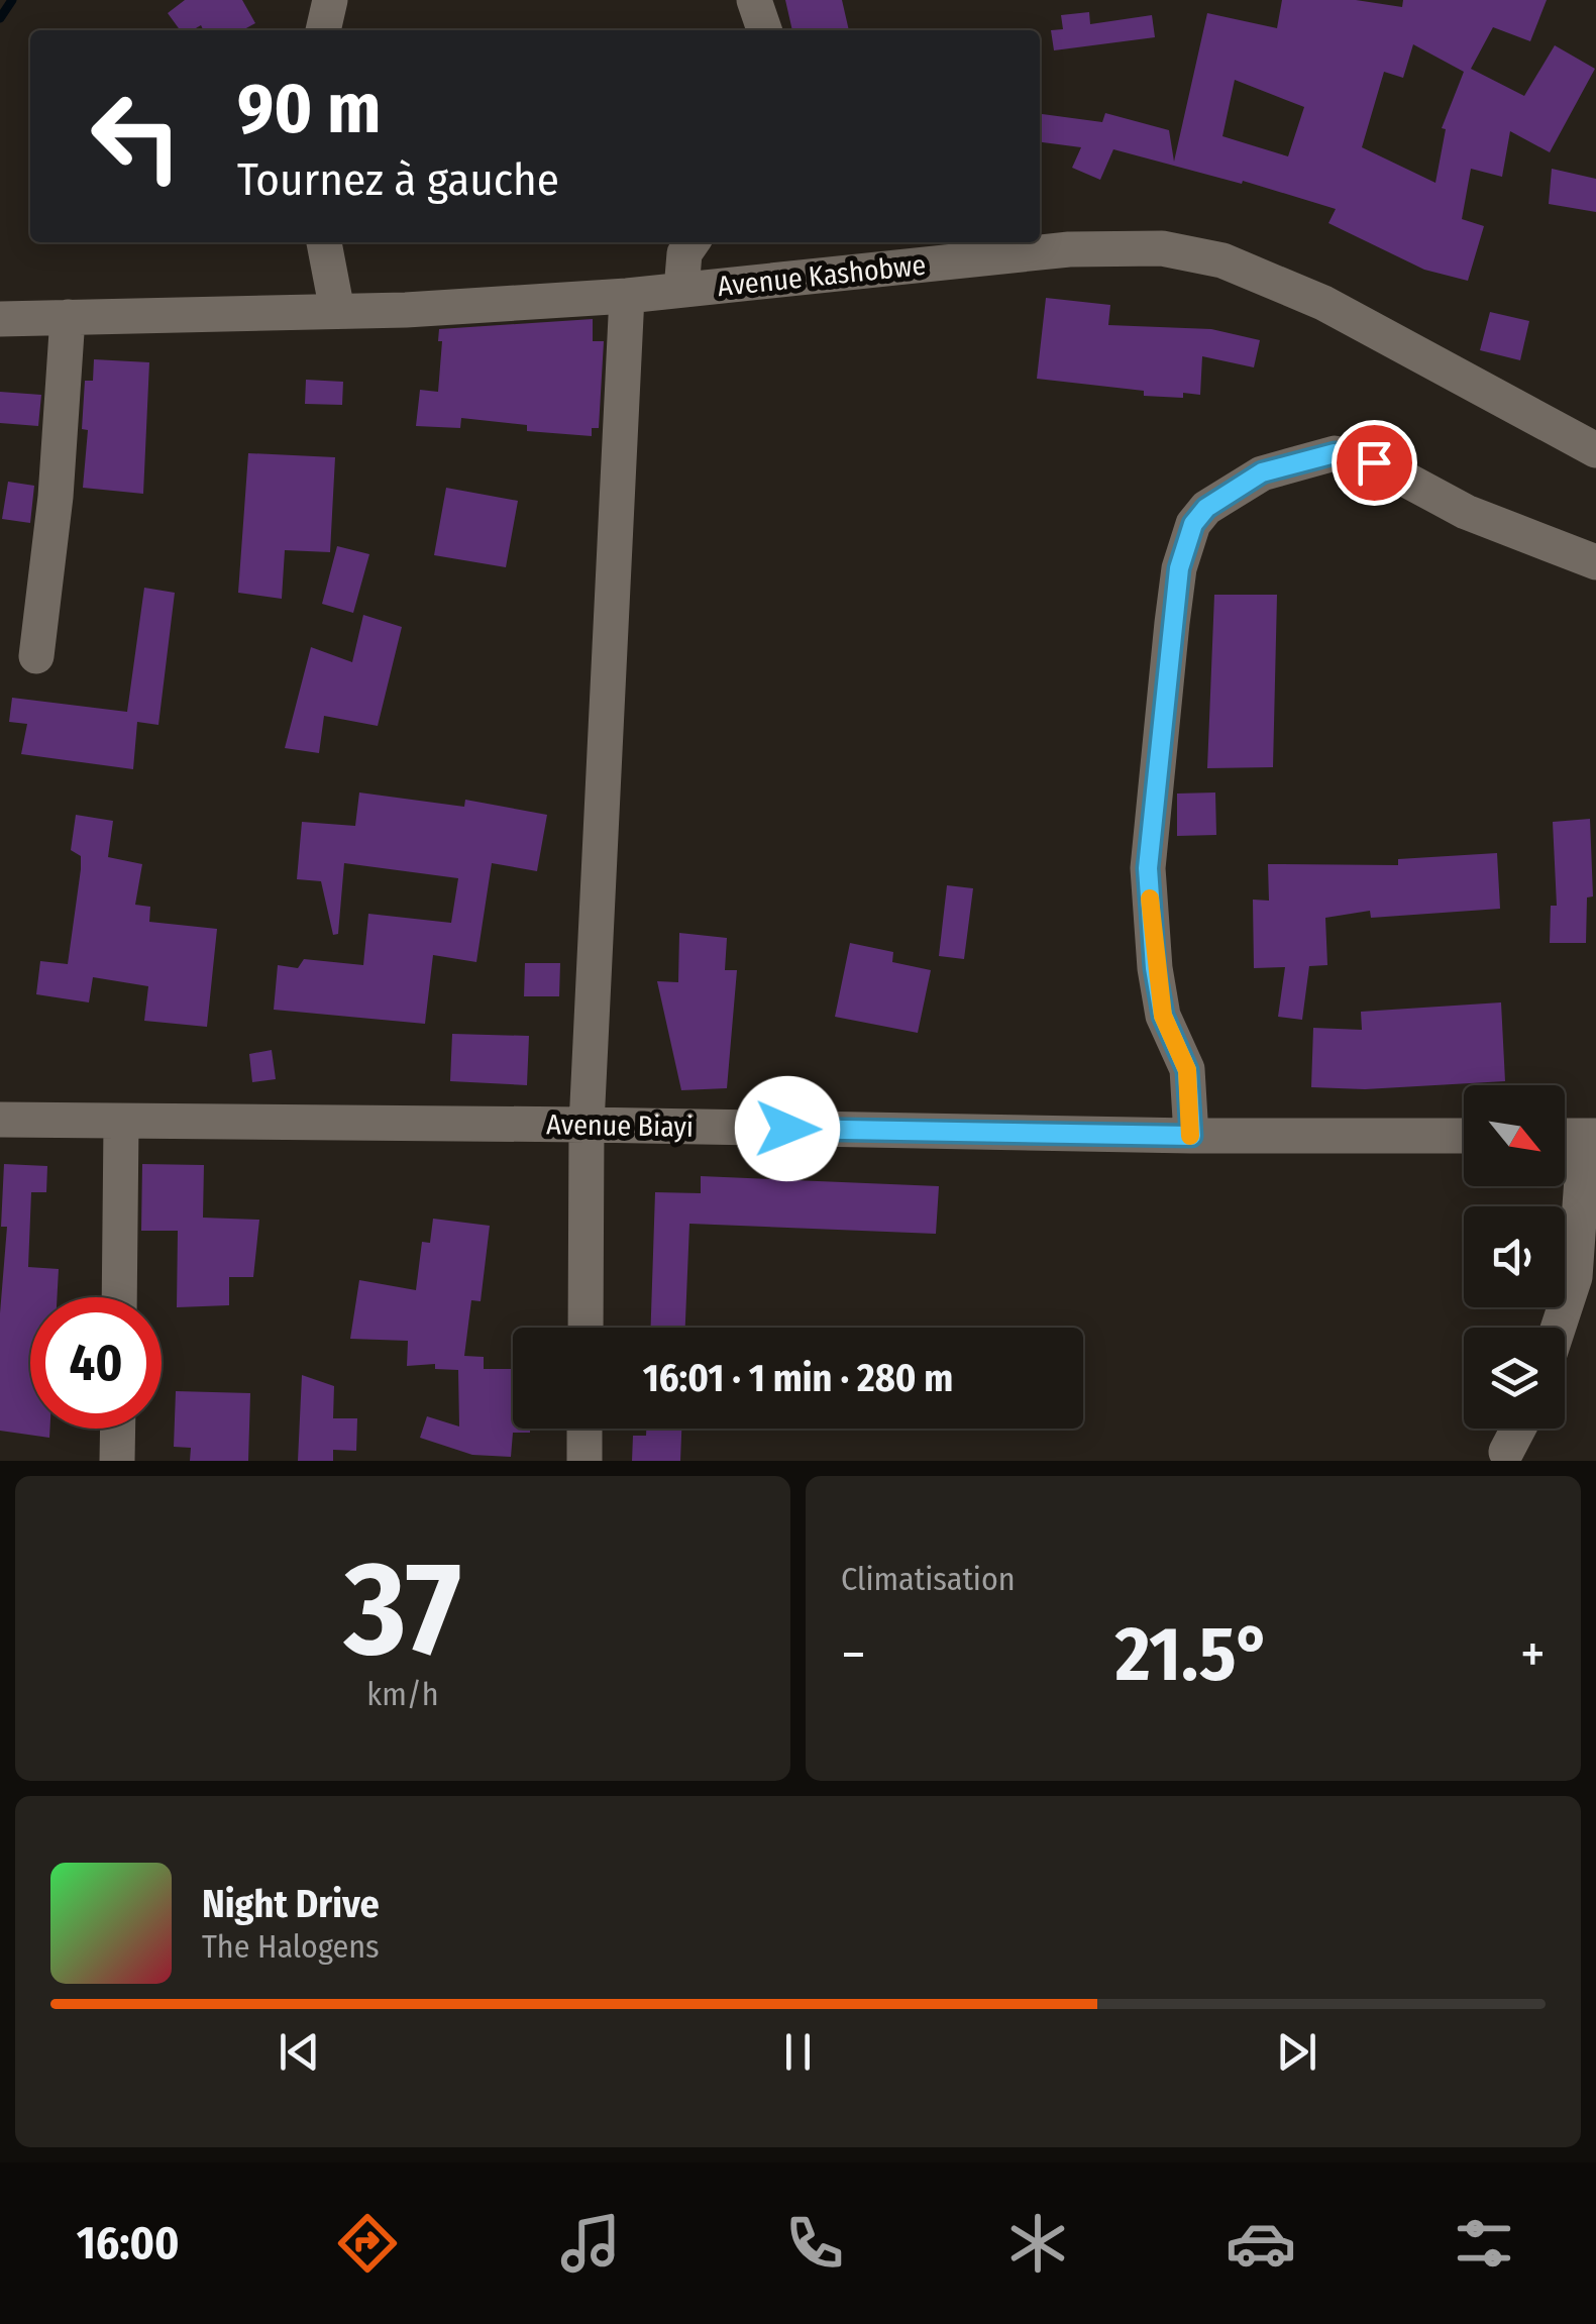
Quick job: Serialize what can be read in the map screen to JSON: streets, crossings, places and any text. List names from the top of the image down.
{
  "streets": {
    "street": ["Avenue Kashobwe", "Avenue Biayi"]
  },
  "north": "bottom right",
  "page": {
    "turn": ["90 m", "Tournez à gauche"],
    "limit": "40",
    "trip": "16:01 · 1 min · 280 m",
    "tile": [
      ["37", "km/h"],
      "Climatisation"
    ],
    "heat": ["−", "21.5°", "+"],
    "song": ["Night Drive", "The Halogens"],
    "tabs": "16:00"
  }
}
